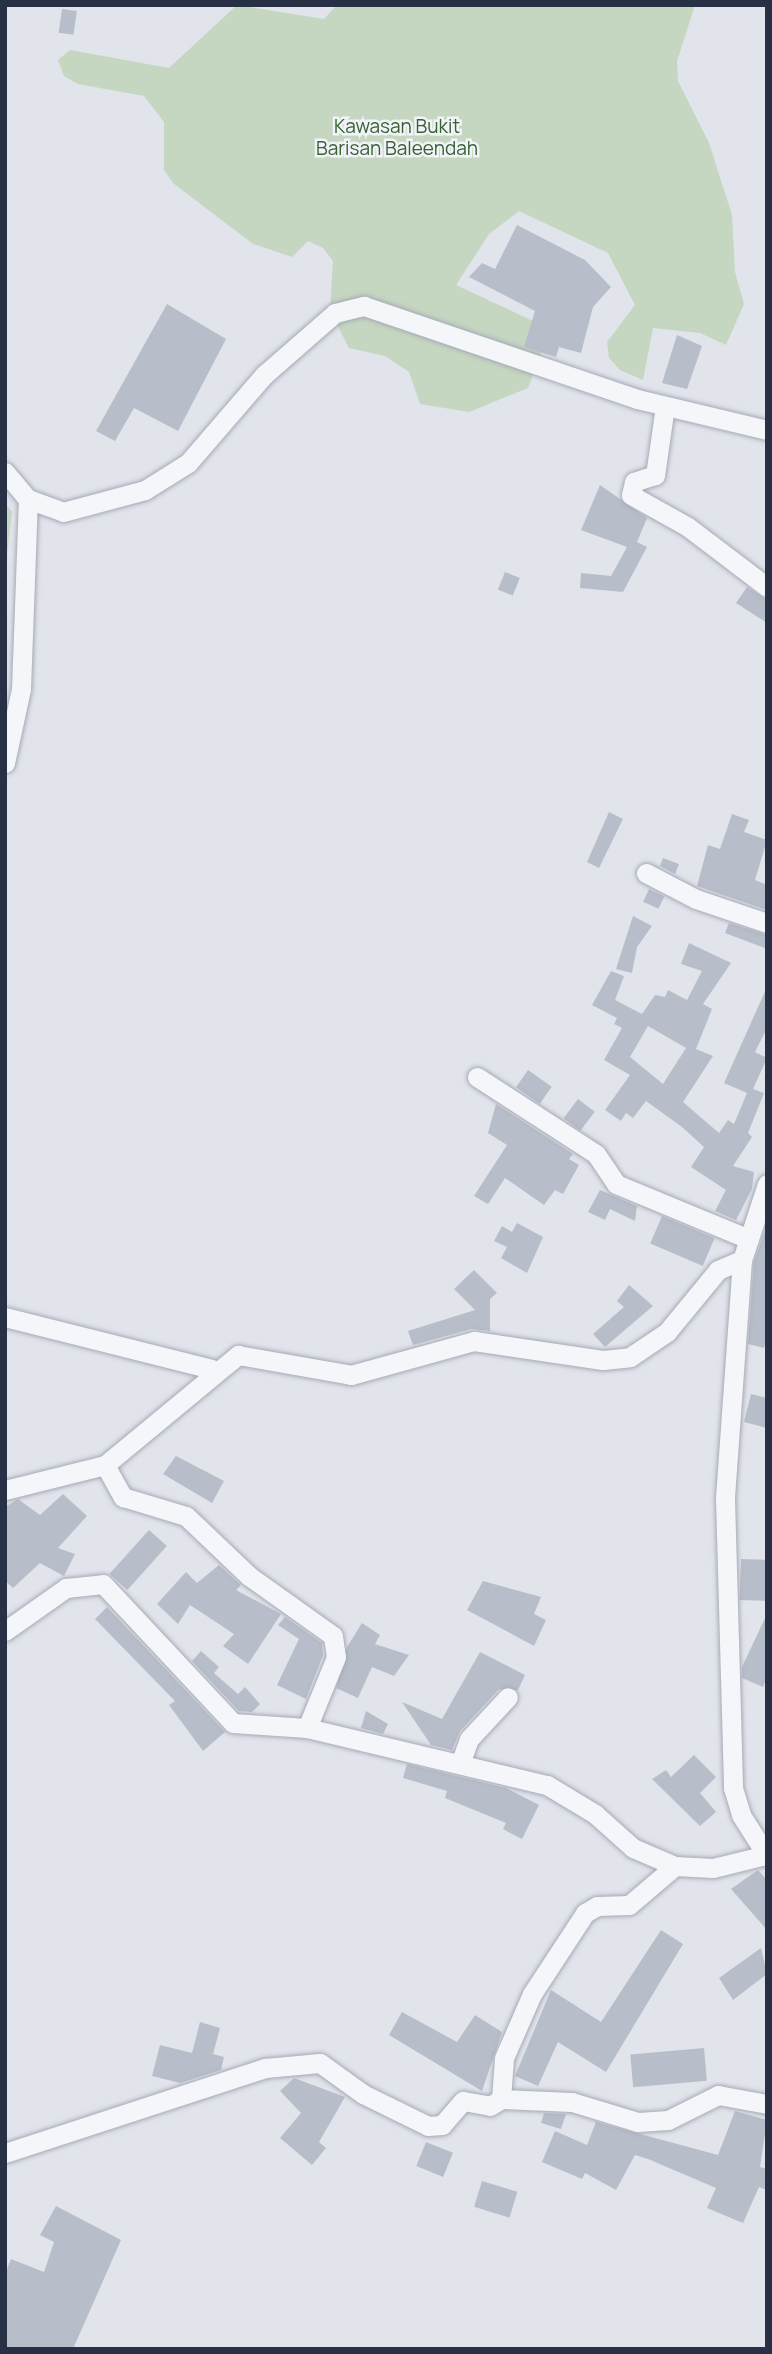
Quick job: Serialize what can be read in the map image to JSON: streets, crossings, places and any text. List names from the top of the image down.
{
  "parks": ["Kawasan Bukit Barisan Baleendah"]
}
